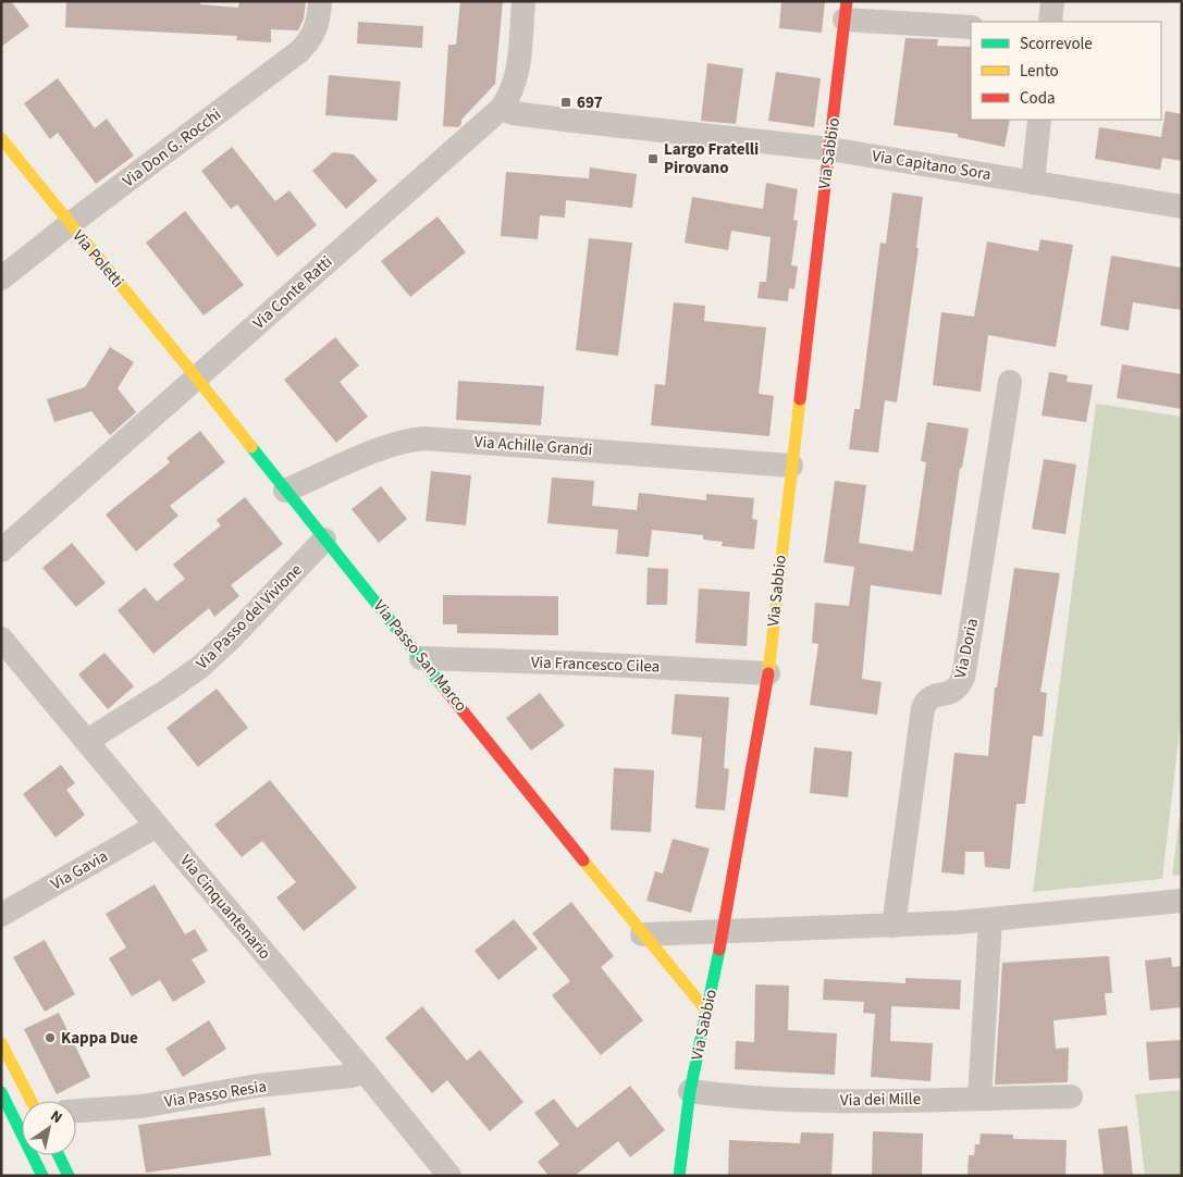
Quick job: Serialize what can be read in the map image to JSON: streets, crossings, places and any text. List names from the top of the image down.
{
  "streets": {
    "street": [
      "Via Don G. Rocchi",
      "Via Sabbio",
      "Via Capitano Sora",
      "Via Poletti",
      "Via Conte Ratti",
      "Via Achille Grandi",
      "Via Passo del Vivione",
      "Via Doria",
      "Via Passo San Marco",
      "Via Francesco Cilea",
      "Via Gavia",
      "Via Cinquantenario",
      "Via Passo Resia",
      "Via dei Mille"
    ]
  },
  "crossings": [
    ["Via Don G. Rocchi", "Via Poletti"],
    ["Via Sabbio", "Via Capitano Sora"],
    ["Via Sabbio", "Via Achille Grandi"],
    ["Via Sabbio", "Via Passo San Marco"],
    ["Via Sabbio", "Via Francesco Cilea"],
    ["Via Sabbio", "Via dei Mille"],
    ["Via Poletti", "Via Conte Ratti"],
    ["Via Poletti", "Via Passo San Marco"],
    ["Via Conte Ratti", "Via Passo San Marco"],
    ["Via Achille Grandi", "Via Passo San Marco"],
    ["Via Passo del Vivione", "Via Passo San Marco"],
    ["Via Passo del Vivione", "Via Cinquantenario"],
    ["Via Passo San Marco", "Via Francesco Cilea"],
    ["Via Gavia", "Via Cinquantenario"],
    ["Via Cinquantenario", "Via Passo Resia"]
  ],
  "places": {
    "transit": ["697", "Largo Fratelli Pirovano"],
    "other": ["Kappa Due"]
  },
  "legend": ["Scorrevole", "Lento", "Coda"],
  "north": "top right"
}
